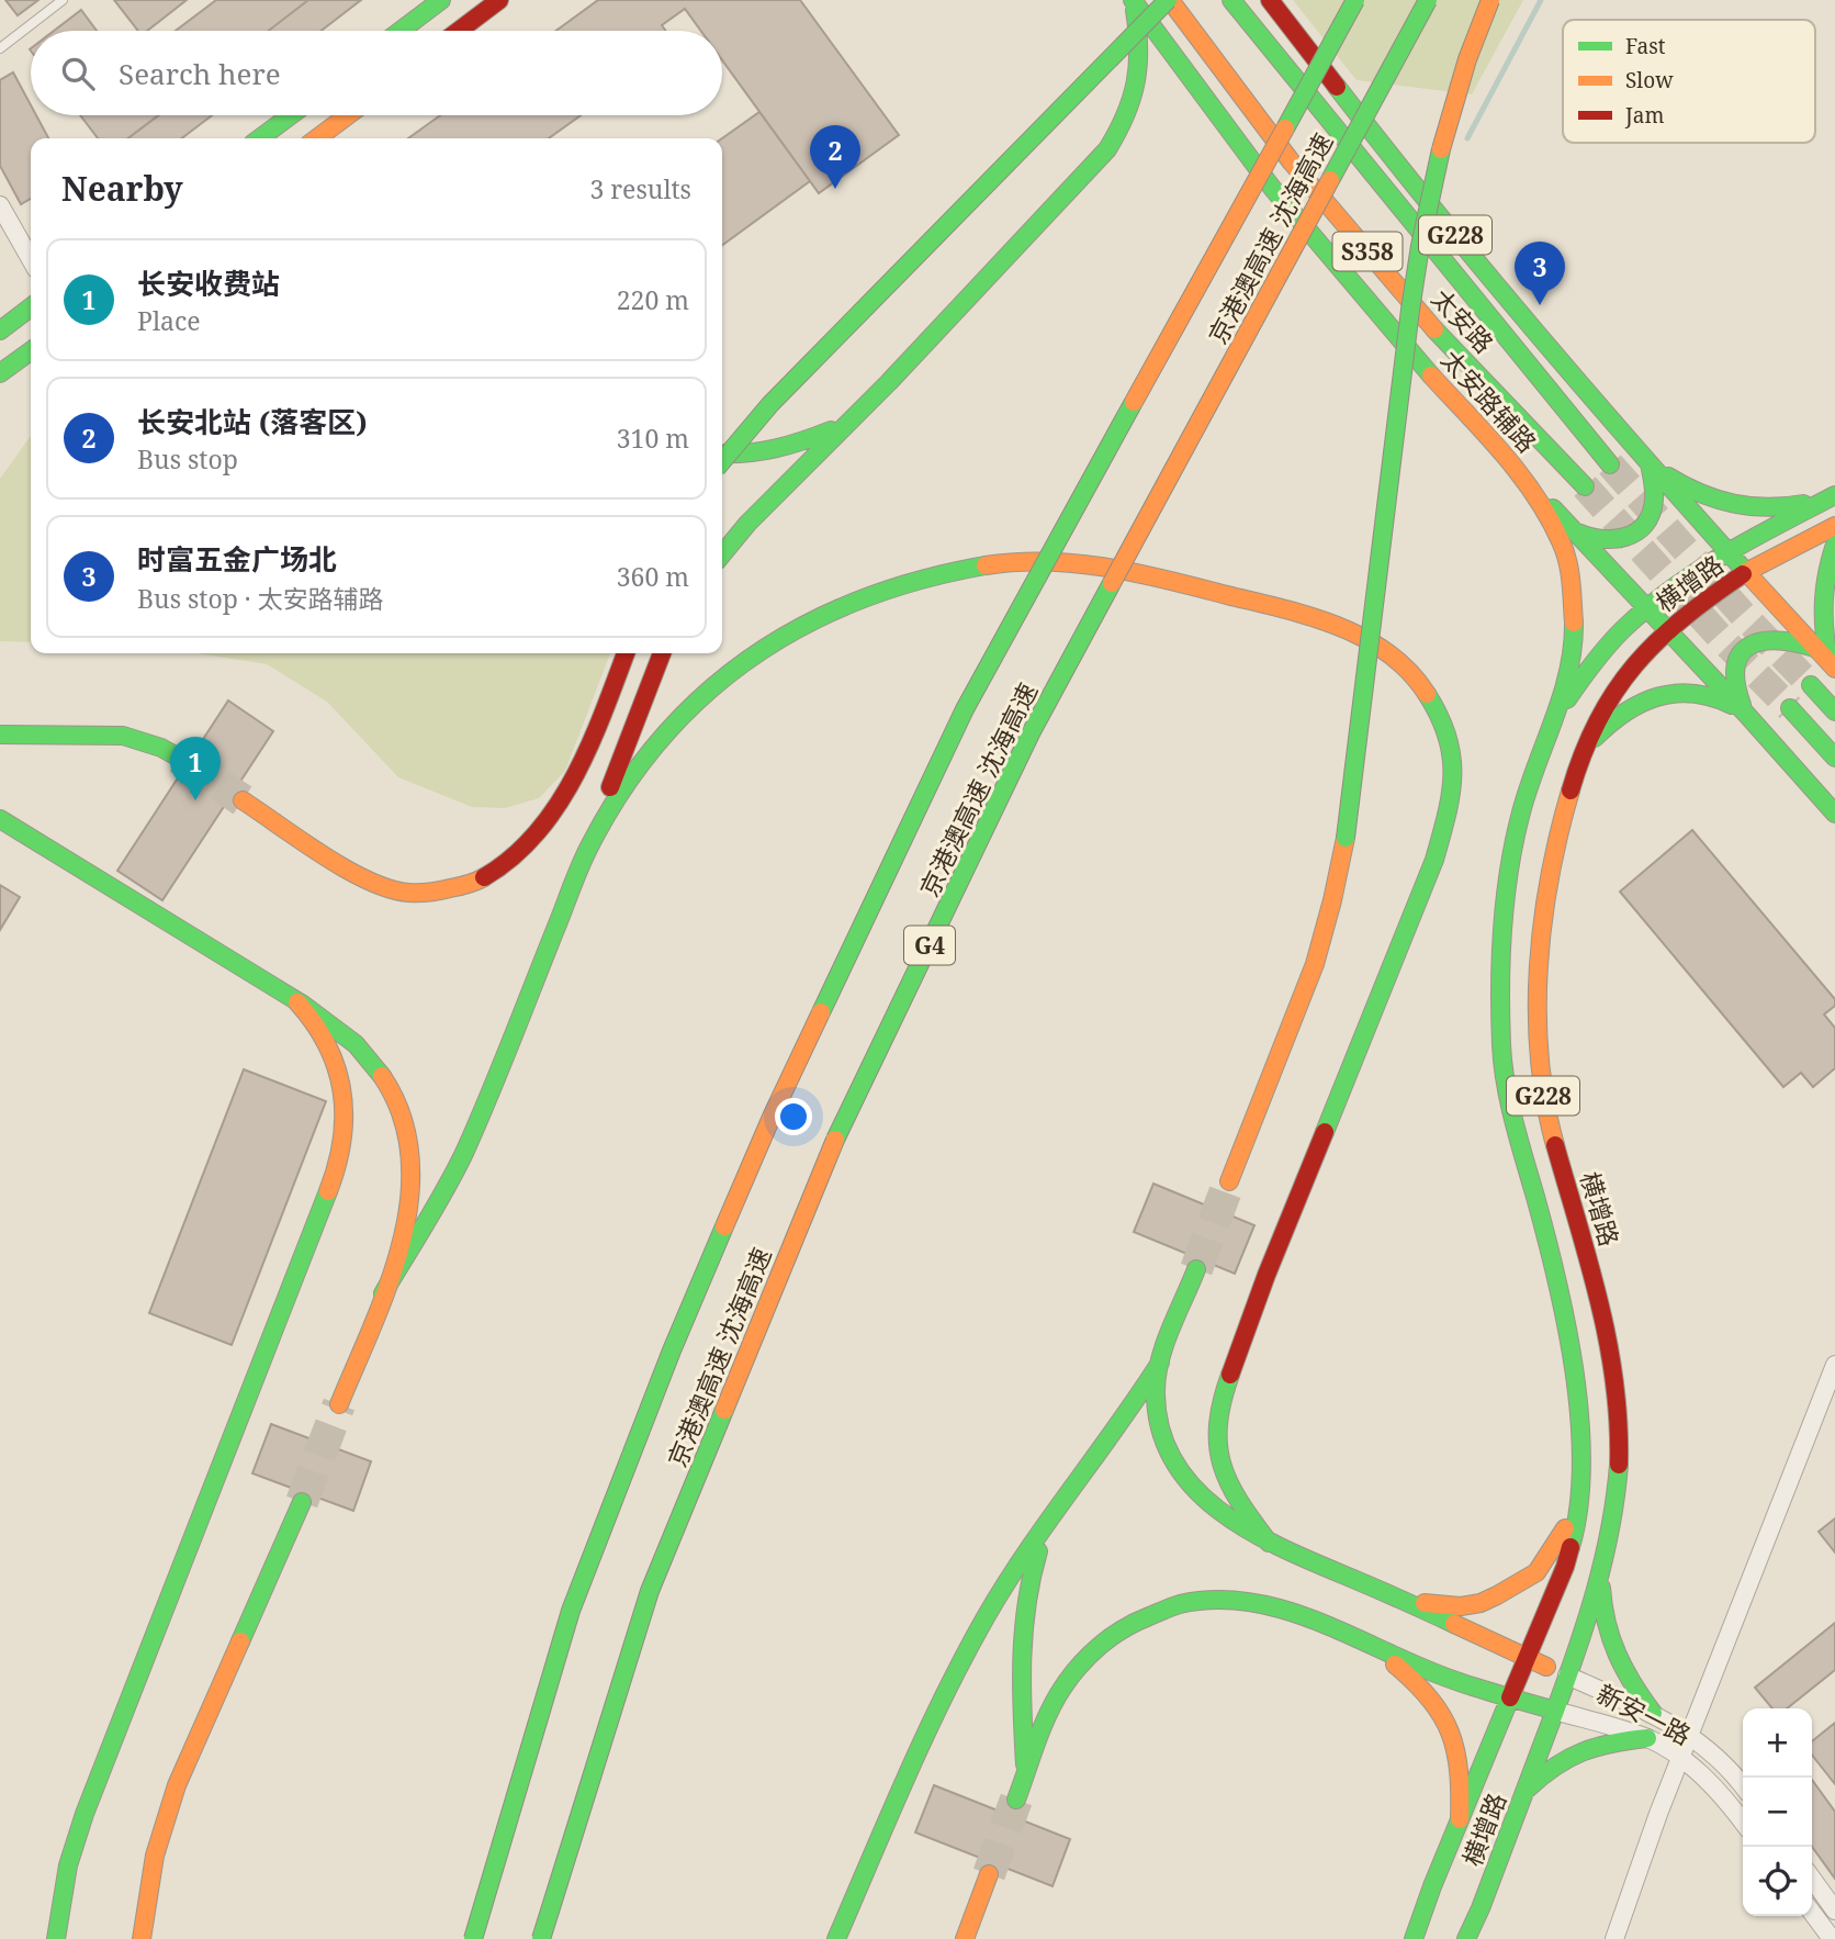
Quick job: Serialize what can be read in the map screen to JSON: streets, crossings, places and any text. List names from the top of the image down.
{
  "streets": {
    "main road": [
      "G228",
      "京港澳高速 沈海高速",
      "S358",
      "太安路",
      "太安路辅路",
      "横增路",
      "G4"
    ],
    "street": ["新安一路"]
  },
  "crossings": [
    ["G228", "太安路辅路"],
    ["G228", "横增路"],
    ["太安路辅路", "横增路"],
    ["横增路", "新安一路"]
  ],
  "legend": ["Fast", "Slow", "Jam"],
  "page": {
    "search": "Search here",
    "pins": ["2", "3", "1"],
    "heading": ["Nearby", "3 results"],
    "list": [
      {
        "mark": "1",
        "name": "长安收费站",
        "note": "Place",
        "value": "220 m"
      },
      {
        "mark": "2",
        "name": "长安北站 (落客区)",
        "note": "Bus stop",
        "value": "310 m"
      },
      {
        "mark": "3",
        "name": "时富五金广场北",
        "note": "Bus stop · 太安路辅路",
        "value": "360 m"
      }
    ],
    "map_buttons": ["+", "−"]
  }
}
